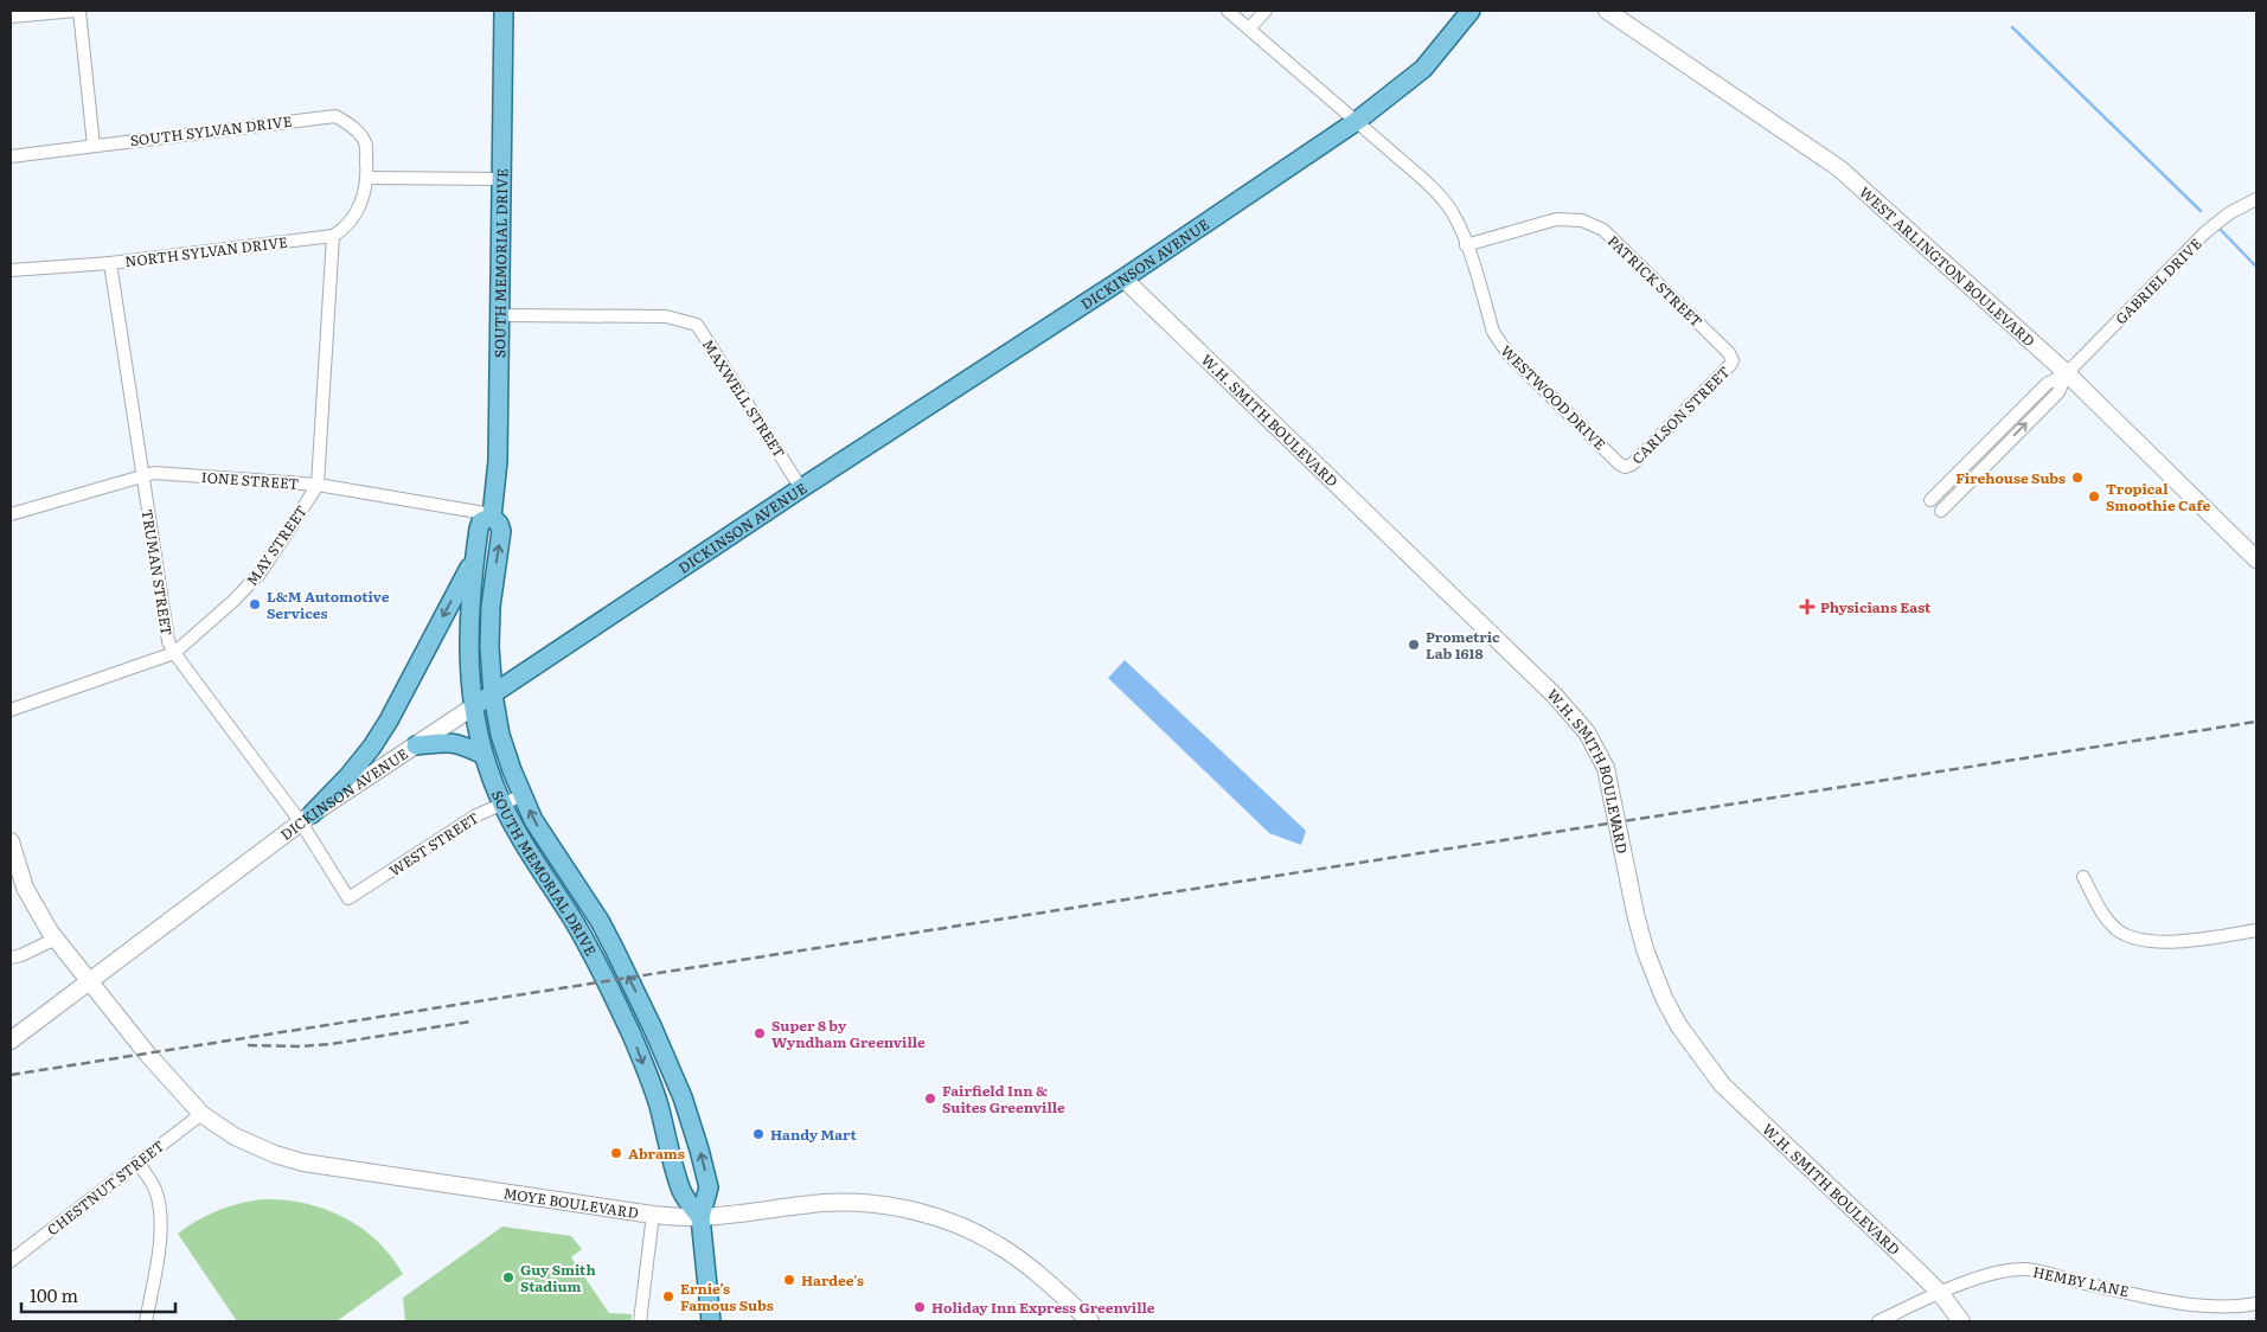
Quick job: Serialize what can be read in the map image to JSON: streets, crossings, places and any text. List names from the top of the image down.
{
  "streets": {
    "main road": [
      "SOUTH MEMORIAL DRIVE",
      "DICKINSON AVENUE",
      "WEST ARLINGTON BOULEVARD",
      "W.H. SMITH BOULEVARD",
      "MOYE BOULEVARD"
    ],
    "street": [
      "SOUTH SYLVAN DRIVE",
      "NORTH SYLVAN DRIVE",
      "PATRICK STREET",
      "GABRIEL DRIVE",
      "WESTWOOD DRIVE",
      "MAXWELL STREET",
      "CARLSON STREET",
      "IONE STREET",
      "MAY STREET",
      "TRUMAN STREET",
      "WEST STREET",
      "CHESTNUT STREET",
      "HEMBY LANE"
    ]
  },
  "crossings": [
    ["NORTH SYLVAN DRIVE", "MAY STREET"],
    ["NORTH SYLVAN DRIVE", "TRUMAN STREET"],
    ["SOUTH MEMORIAL DRIVE", "DICKINSON AVENUE"],
    ["SOUTH MEMORIAL DRIVE", "MAXWELL STREET"],
    ["SOUTH MEMORIAL DRIVE", "IONE STREET"],
    ["SOUTH MEMORIAL DRIVE", "WEST STREET"],
    ["SOUTH MEMORIAL DRIVE", "MOYE BOULEVARD"],
    ["DICKINSON AVENUE", "WESTWOOD DRIVE"],
    ["DICKINSON AVENUE", "MAXWELL STREET"],
    ["DICKINSON AVENUE", "W.H. SMITH BOULEVARD"],
    ["DICKINSON AVENUE", "TRUMAN STREET"],
    ["DICKINSON AVENUE", "MOYE BOULEVARD"],
    ["WEST ARLINGTON BOULEVARD", "GABRIEL DRIVE"],
    ["PATRICK STREET", "WESTWOOD DRIVE"],
    ["PATRICK STREET", "CARLSON STREET"],
    ["WESTWOOD DRIVE", "CARLSON STREET"],
    ["W.H. SMITH BOULEVARD", "HEMBY LANE"],
    ["IONE STREET", "MAY STREET"],
    ["IONE STREET", "TRUMAN STREET"],
    ["MAY STREET", "TRUMAN STREET"],
    ["TRUMAN STREET", "WEST STREET"],
    ["CHESTNUT STREET", "MOYE BOULEVARD"]
  ],
  "places": {
    "other": [
      "Firehouse Subs",
      "Tropical Smoothie Cafe",
      "L&M Automotive Services",
      "Prometric Lab 1618",
      "Super 8 by Wyndham Greenville",
      "Fairfield Inn & Suites Greenville",
      "Handy Mart",
      "Abrams",
      "Guy Smith Stadium",
      "Hardee's",
      "Ernie’s Famous Subs",
      "Holiday Inn Express Greenville"
    ],
    "health": ["Physicians East"]
  },
  "scale_bar": "100 m"
}
